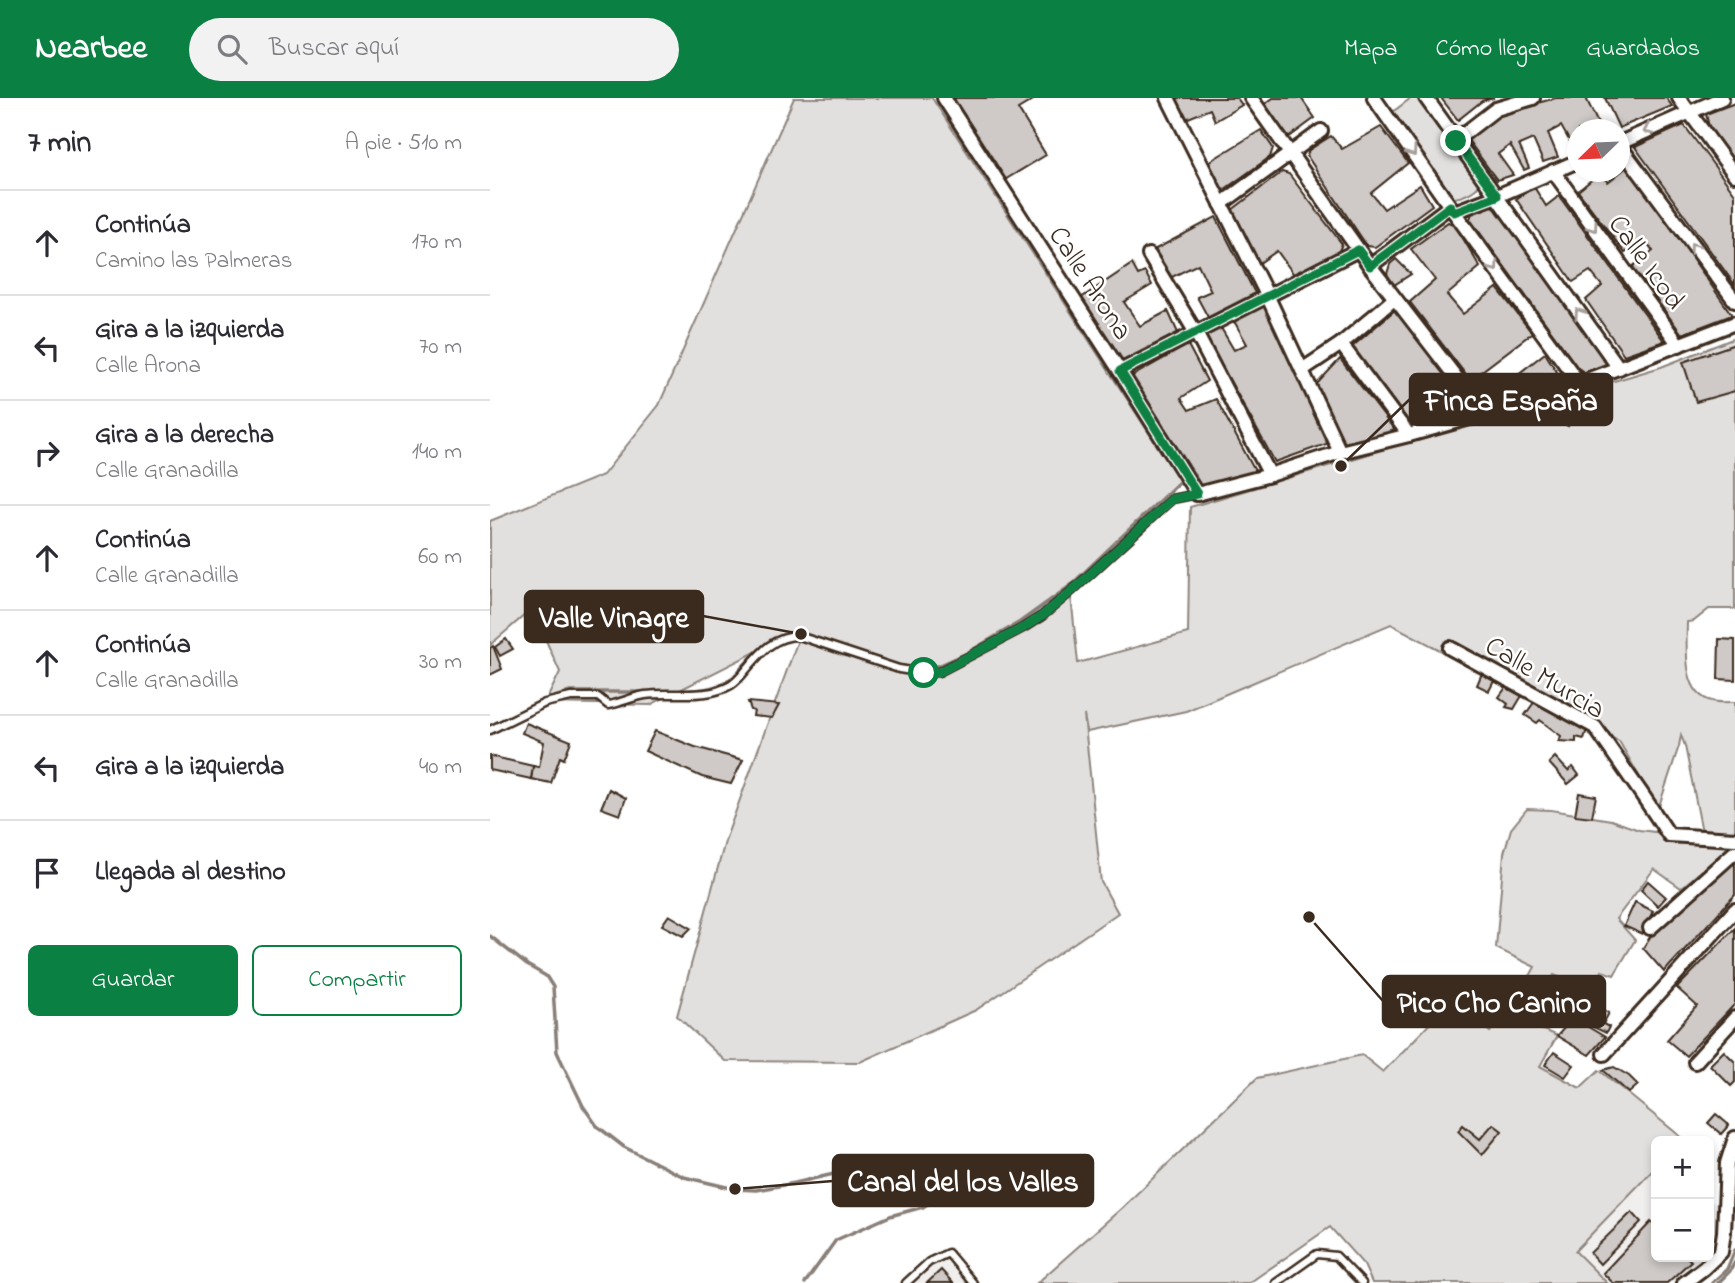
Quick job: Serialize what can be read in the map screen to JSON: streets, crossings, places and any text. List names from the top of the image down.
{
  "streets": {
    "street": ["Calle Icod", "Calle Arona", "Calle Murcia"]
  },
  "places": [
    "Finca España",
    "Valle Vinagre",
    "Pico Cho Canino",
    "Canal del los Valles"
  ],
  "north": "bottom left",
  "page": {
    "header": "Nearbee",
    "search": "Buscar aquí",
    "nav": ["Mapa", "Cómo llegar", "Guardados"],
    "heading": ["7 min", "A pie · 510 m"],
    "list": [
      ["Continúa", "Camino las Palmeras", "170 m"],
      ["Gira a la izquierda", "Calle Arona", "70 m"],
      ["Gira a la derecha", "Calle Granadilla", "140 m"],
      ["Continúa", "Calle Granadilla", "60 m"],
      ["Continúa", "Calle Granadilla", "30 m"],
      ["Gira a la izquierda", "40 m"],
      "Llegada al destino"
    ],
    "buttons": ["Guardar", "Compartir"],
    "map_buttons": ["+", "−"]
  }
}
